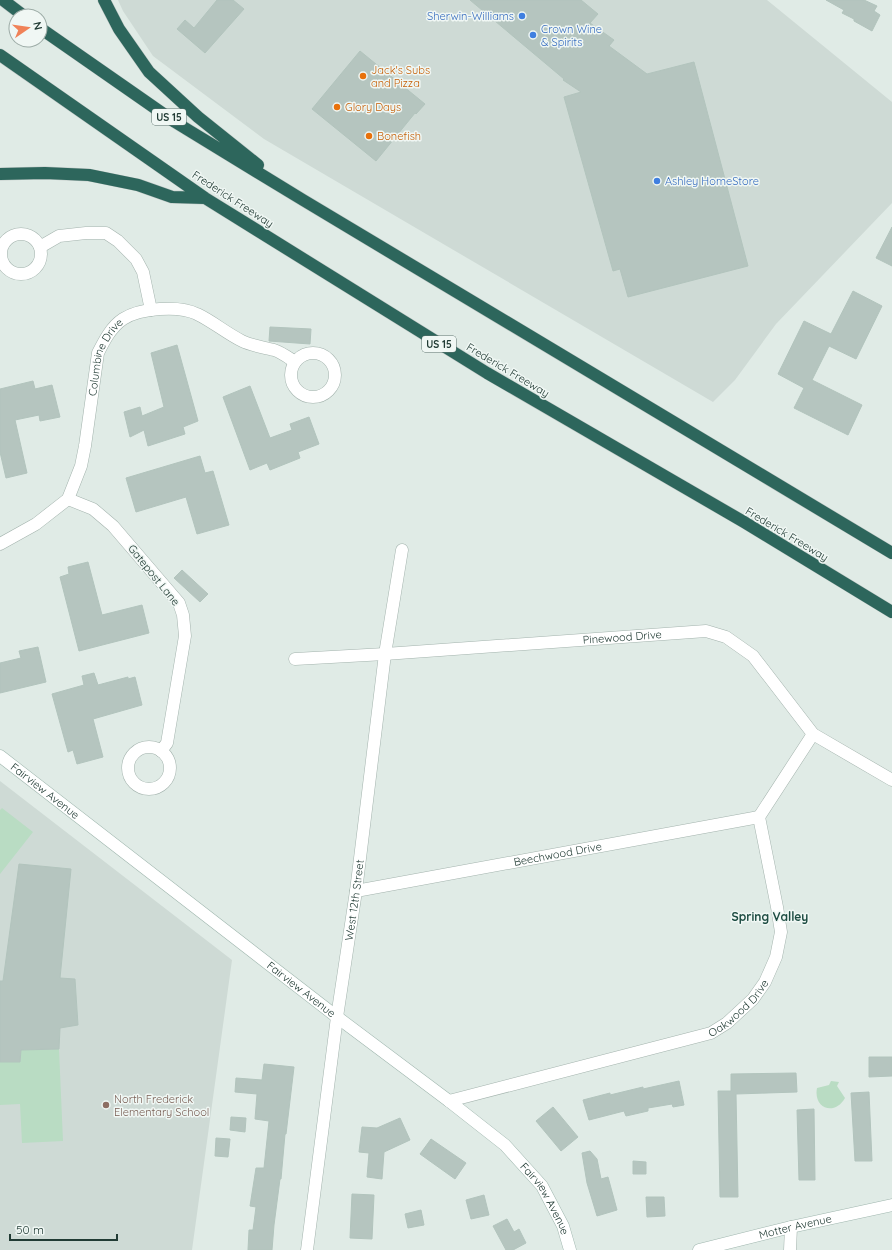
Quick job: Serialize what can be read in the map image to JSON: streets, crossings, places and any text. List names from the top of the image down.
{
  "streets": {
    "highway": ["US 15", "Frederick Freeway"],
    "street": [
      "Columbine Drive",
      "Gatepost Lane",
      "Pinewood Drive",
      "Fairview Avenue",
      "Beechwood Drive",
      "West 12th Street",
      "Oakwood Drive",
      "Motter Avenue"
    ]
  },
  "crossings": [
    ["Columbine Drive", "Gatepost Lane"],
    ["Pinewood Drive", "West 12th Street"],
    ["Fairview Avenue", "West 12th Street"],
    ["Fairview Avenue", "Oakwood Drive"],
    ["Beechwood Drive", "West 12th Street"],
    ["Beechwood Drive", "Oakwood Drive"]
  ],
  "districts": ["Spring Valley"],
  "places": [
    "Sherwin-Williams",
    "Crown Wine & Spirits",
    "Jack's Subs and Pizza",
    "Glory Days",
    "Bonefish",
    "Ashley HomeStore",
    "North Frederick Elementary School"
  ],
  "scale_bar": "50 m",
  "north": "right"
}
